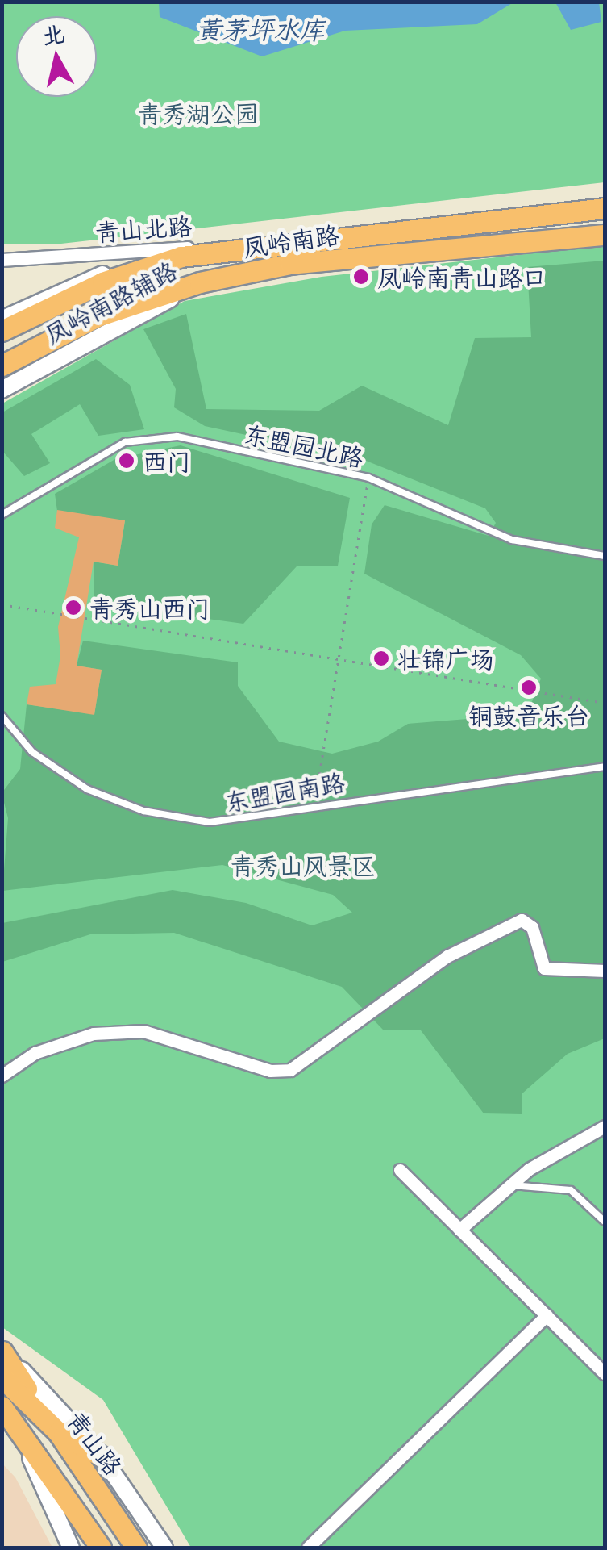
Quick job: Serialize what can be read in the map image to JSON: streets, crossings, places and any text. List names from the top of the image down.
{
  "streets": {
    "main road": ["凤岭南路", "青山路"],
    "street": ["青山北路", "凤岭南路辅路"],
    "lane": ["东盟园北路", "东盟园南路"]
  },
  "crossings": [
    ["青山北路", "凤岭南路"],
    ["青山北路", "凤岭南路辅路"],
    ["凤岭南路", "凤岭南路辅路"]
  ],
  "water": ["黄茅坪水库"],
  "parks": ["青秀湖公园", "青秀山风景区"],
  "places": [
    "凤岭南青山路口",
    "西门",
    "青秀山西门",
    "壮锦广场",
    "铜鼓音乐台"
  ],
  "north": "top"
}
